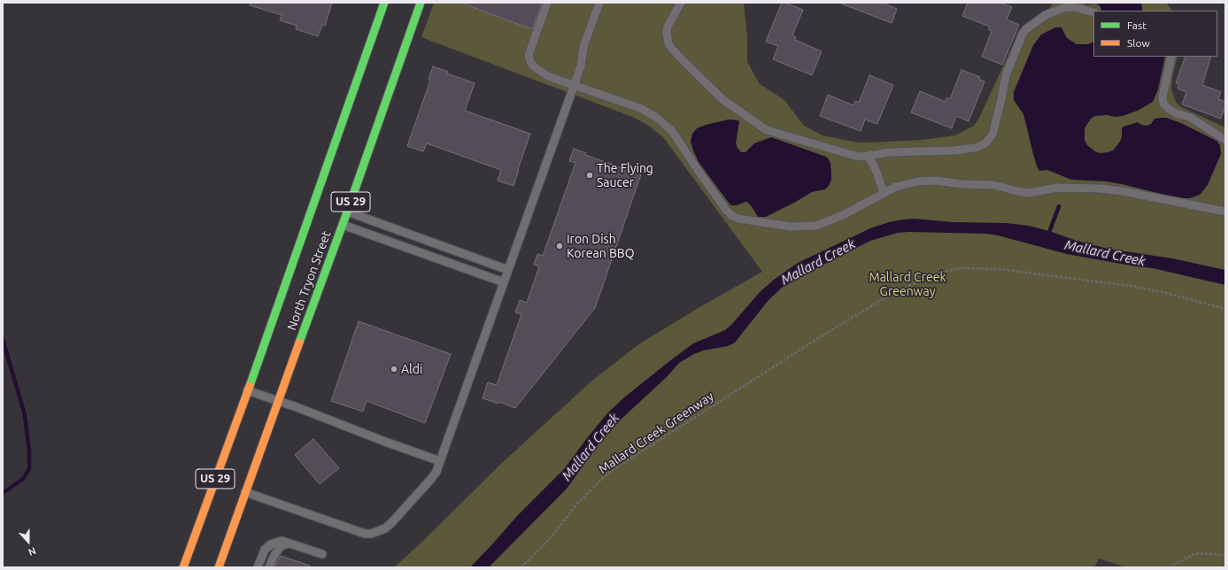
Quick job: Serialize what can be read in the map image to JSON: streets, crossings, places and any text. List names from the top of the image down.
{
  "streets": {
    "main road": ["US 29", "North Tryon Street"],
    "path": ["Mallard Creek Greenway"]
  },
  "water": ["Mallard Creek"],
  "parks": ["Mallard Creek Greenway"],
  "places": ["The Flying Saucer", "Iron Dish Korean BBQ", "Aldi"],
  "legend": ["Fast", "Slow"],
  "north": "bottom"
}
